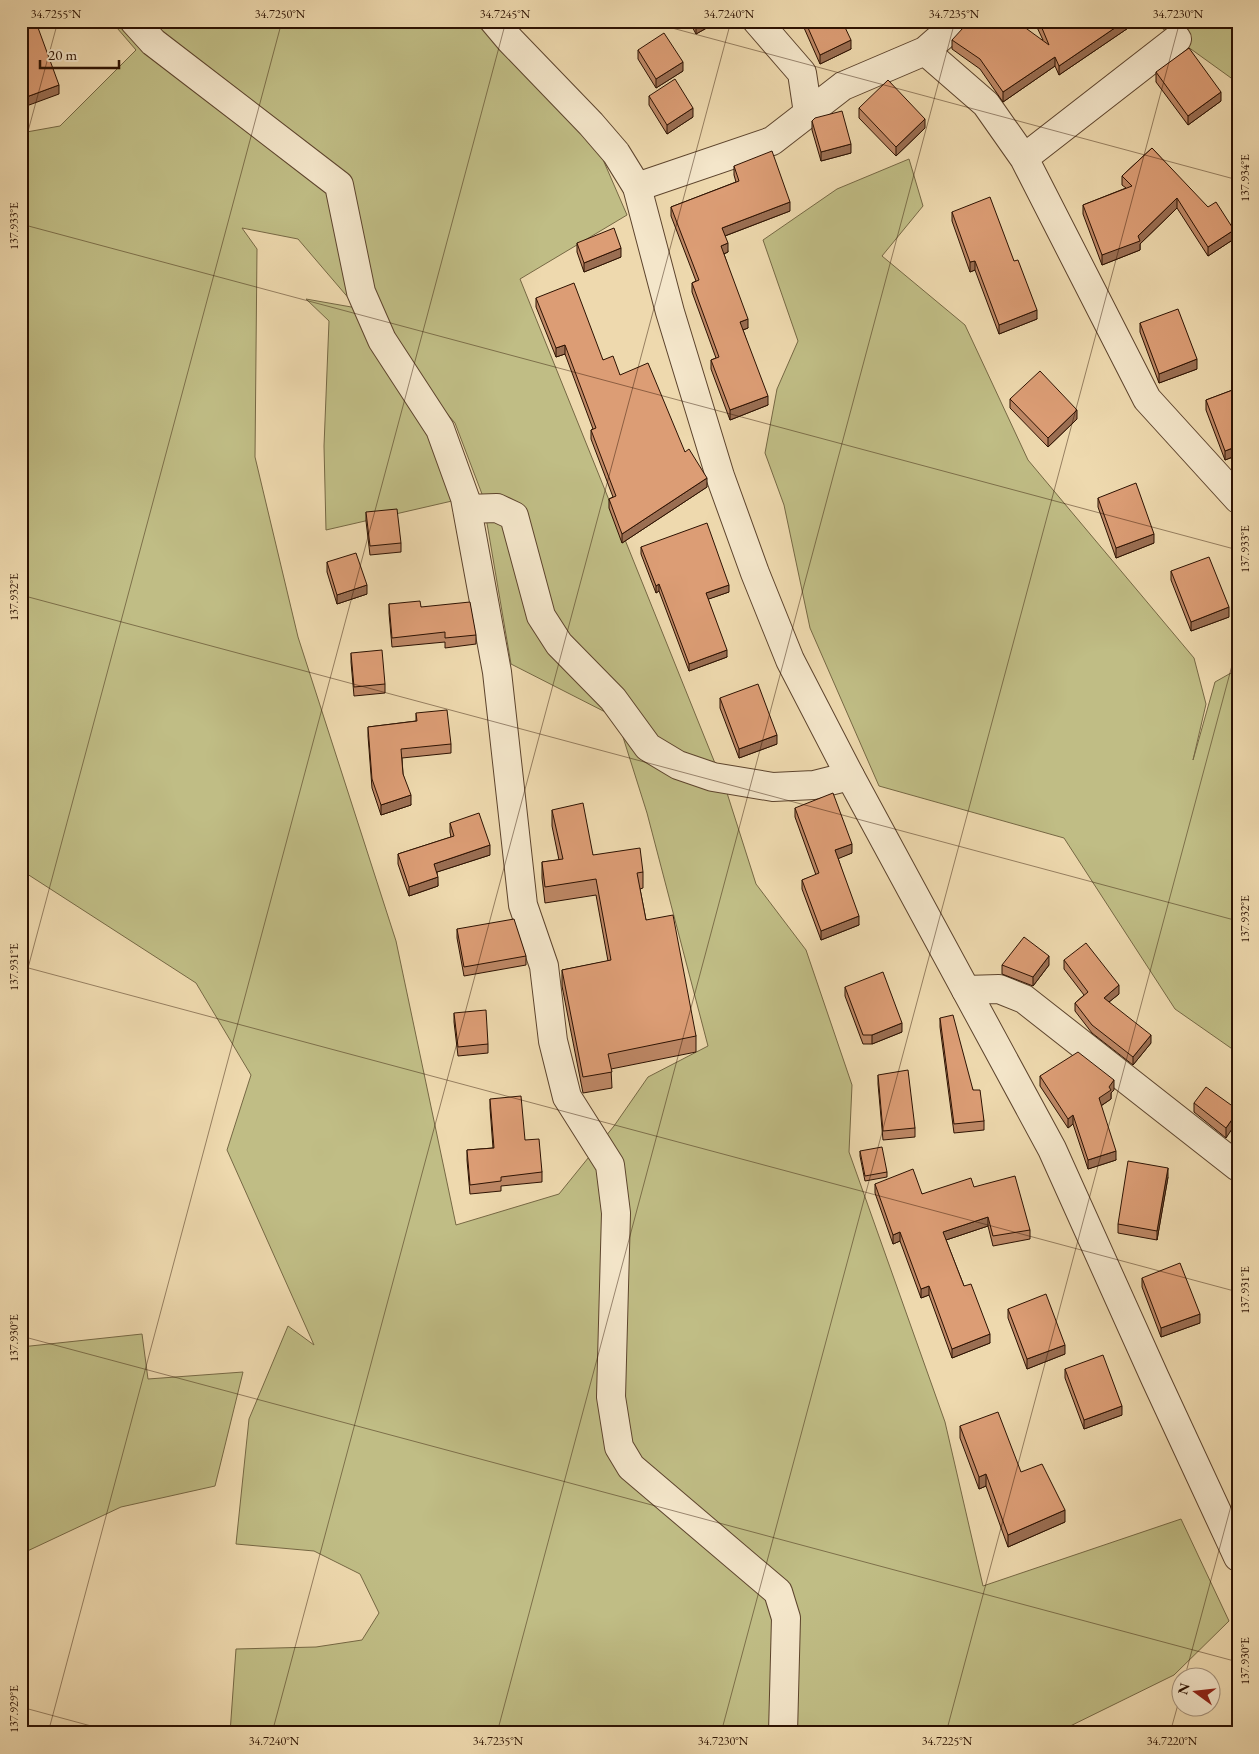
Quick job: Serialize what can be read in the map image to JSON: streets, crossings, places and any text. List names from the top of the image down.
{
  "scale_bar": "20 m",
  "north": "left",
  "coordinates": [
    "34.7255°N",
    "34.7250°N",
    "34.7245°N",
    "34.7240°N",
    "34.7235°N",
    "34.7230°N",
    "137.934°E",
    "137.933°E",
    "137.932°E",
    "137.931°E",
    "137.930°E",
    "137.929°E",
    "34.7225°N",
    "34.7220°N"
  ]
}
